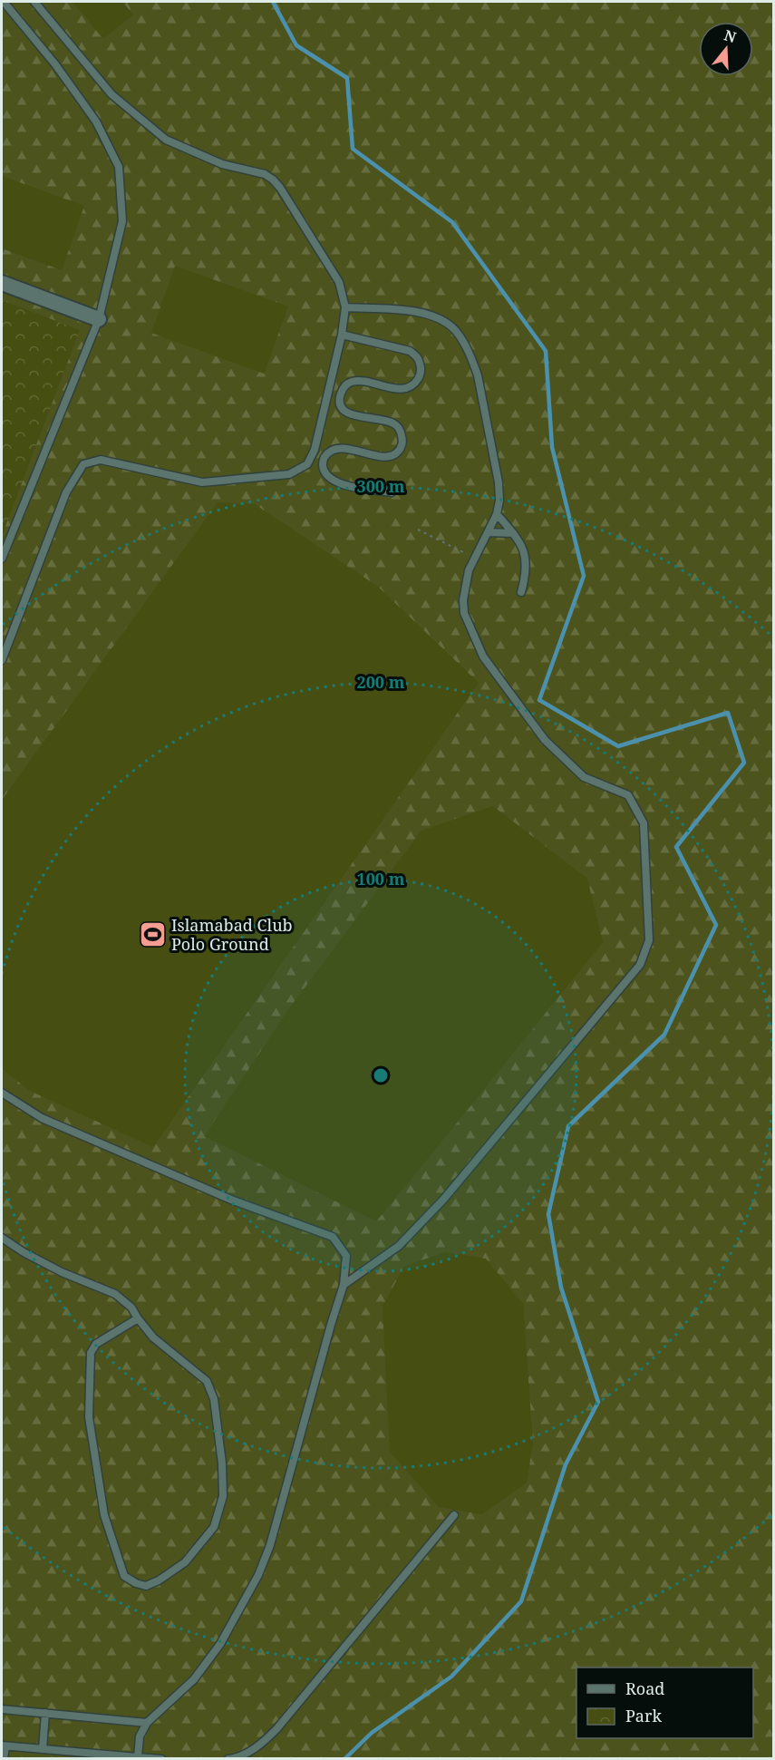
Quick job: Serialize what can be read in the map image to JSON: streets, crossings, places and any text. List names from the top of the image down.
{
  "places": {
    "sports": ["Islamabad Club Polo Ground"]
  },
  "legend": ["Road", "Park"],
  "north": "top",
  "rings": ["300 m", "200 m", "100 m"]
}
